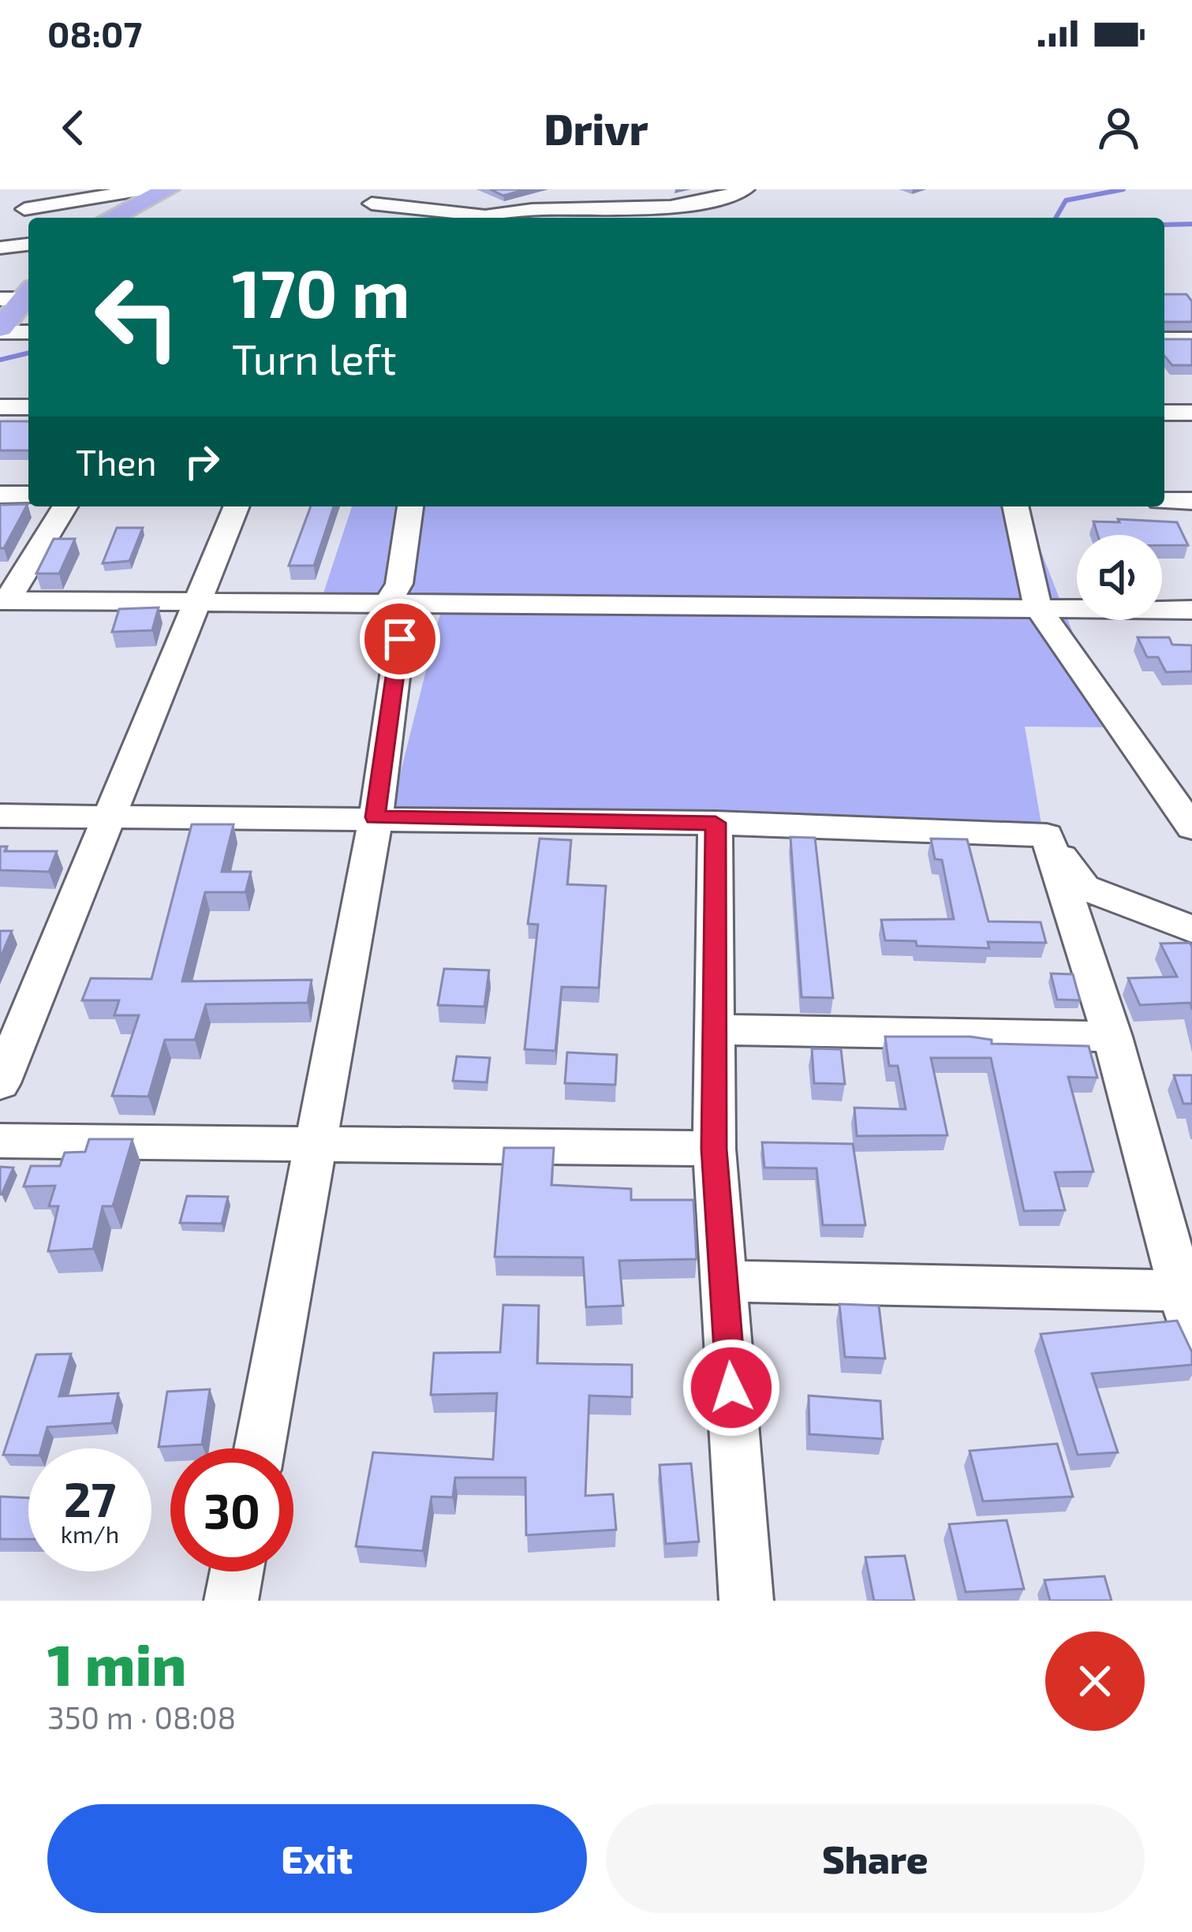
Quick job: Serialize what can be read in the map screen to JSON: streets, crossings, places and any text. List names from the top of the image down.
{
  "page": {
    "status": "08:07",
    "header": "Drivr",
    "turn": ["170 m", "Turn left"],
    "then": "Then",
    "speed": "27 km/h",
    "limit": "30",
    "heading": ["1 min", "350 m · 08:08"],
    "buttons": ["Exit", "Share"]
  }
}
